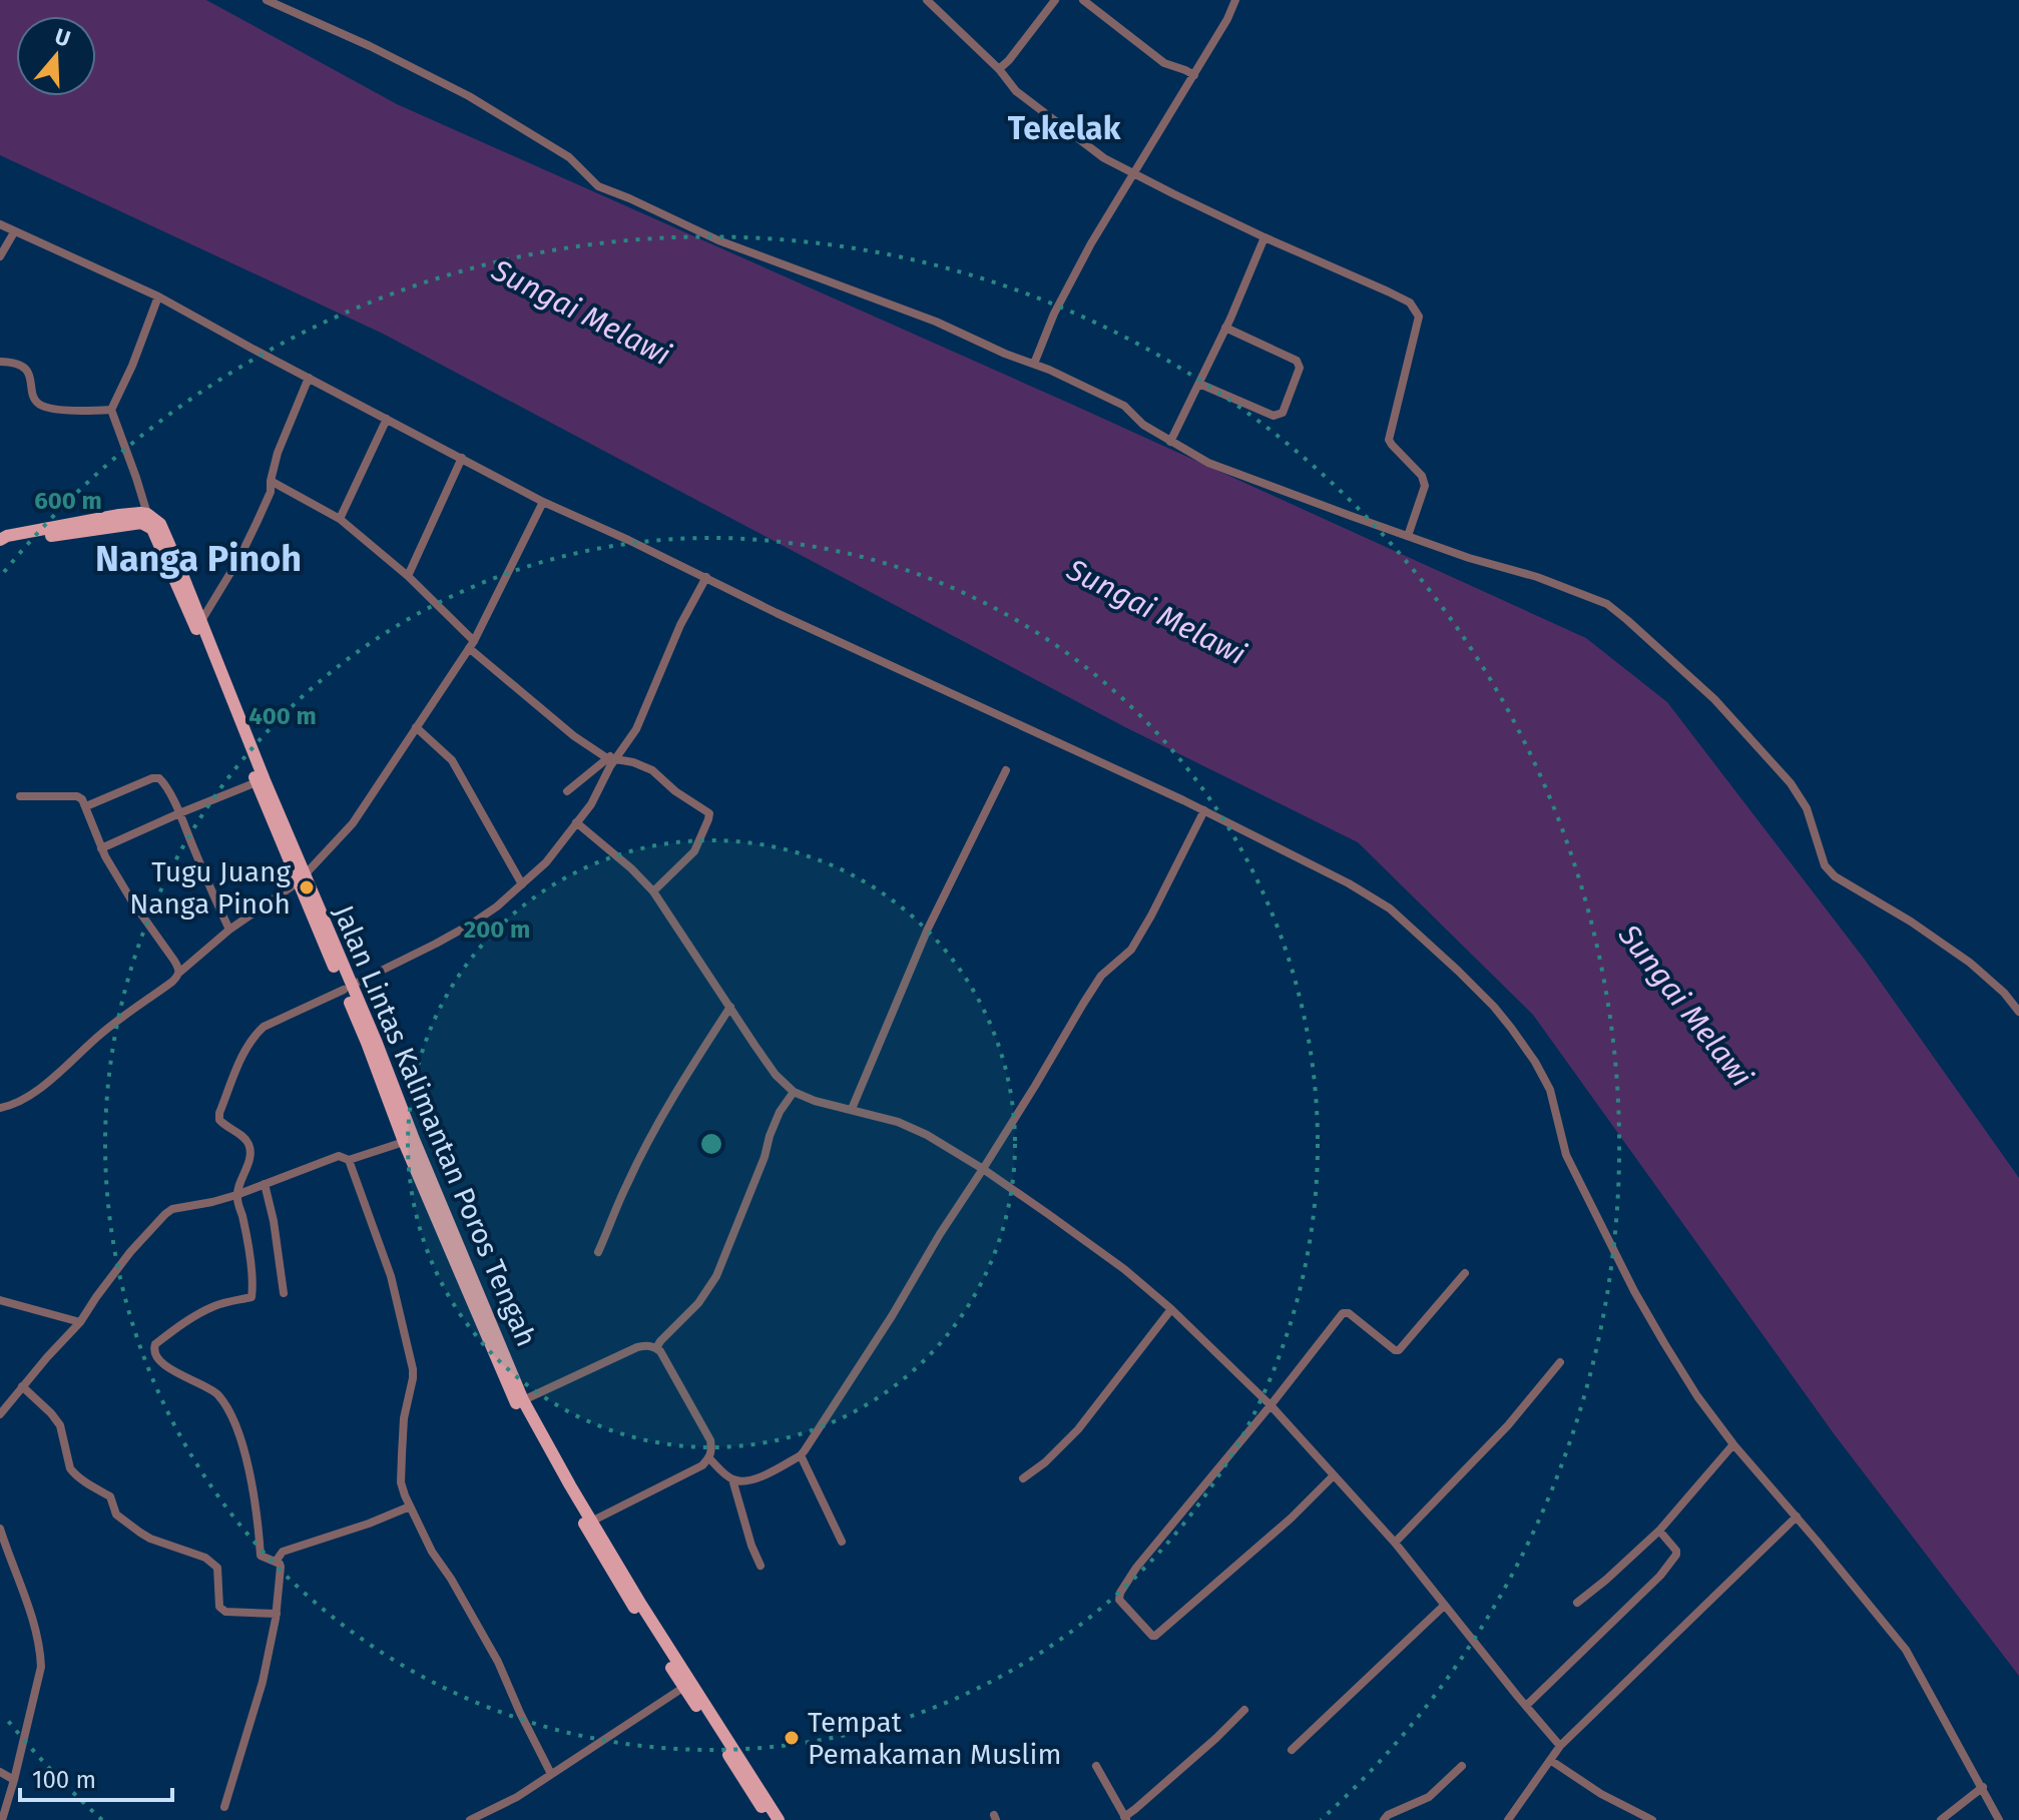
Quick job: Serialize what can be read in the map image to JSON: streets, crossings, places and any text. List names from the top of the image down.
{
  "streets": {
    "main road": ["Jalan Lintas Kalimantan Poros Tengah"]
  },
  "districts": ["Tekelak", "Nanga Pinoh"],
  "water": ["Sungai Melawi"],
  "places": ["Tugu Juang Nanga Pinoh", "Tempat Pemakaman Muslim"],
  "scale_bar": "100 m",
  "north": "top",
  "rings": ["600 m", "400 m", "200 m"]
}
